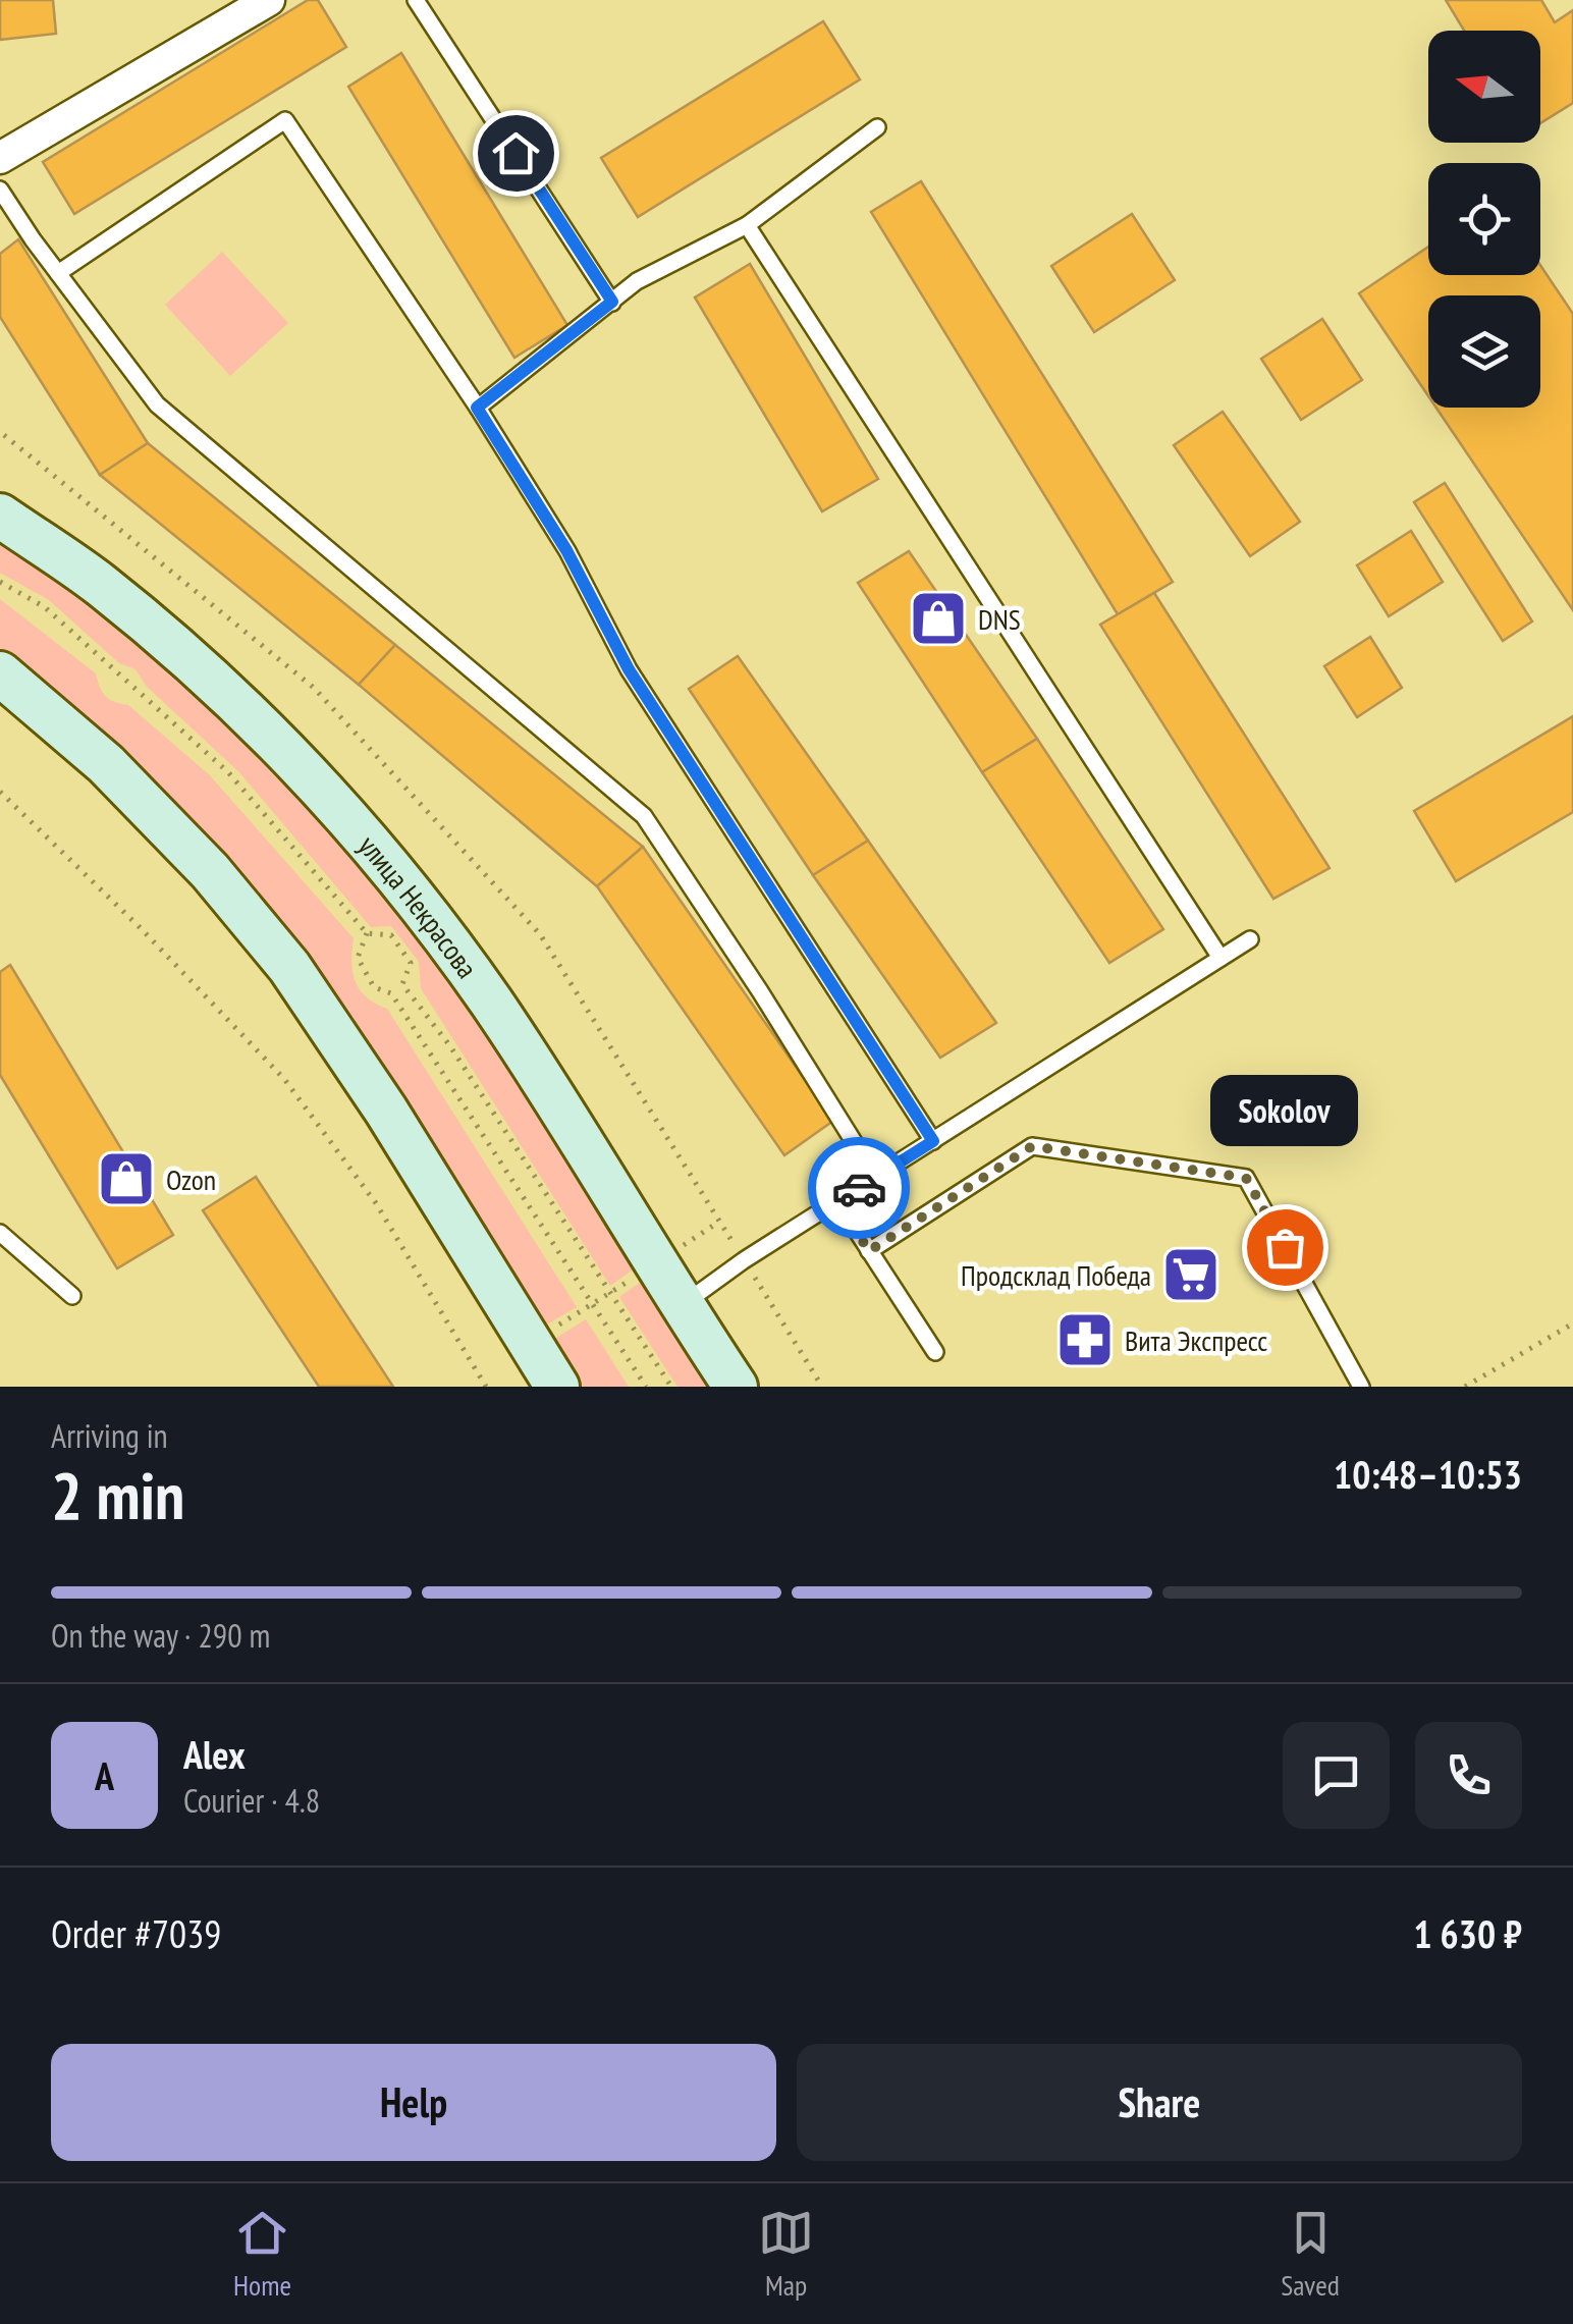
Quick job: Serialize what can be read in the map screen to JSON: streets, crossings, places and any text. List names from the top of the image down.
{
  "streets": {
    "main road": ["улица Некрасова"]
  },
  "places": {
    "shop": ["DNS", "Ozon"],
    "other": ["Sokolov"],
    "supermarket": ["Продсклад Победа"],
    "pharmacy": ["Вита Экспресс"]
  },
  "north": "left",
  "page": {
    "bubble": "Sokolov",
    "heading": ["2 min", "Arriving in", "10:48–10:53"],
    "panel": [
      "Alex",
      "Courier · 4.8",
      "Order #7039",
      "1 630 ₽"
    ],
    "bar": "On the way · 290 m",
    "round": "A",
    "buttons": ["Help", "Share"],
    "tabs": ["Home", "Map", "Saved"]
  }
}
